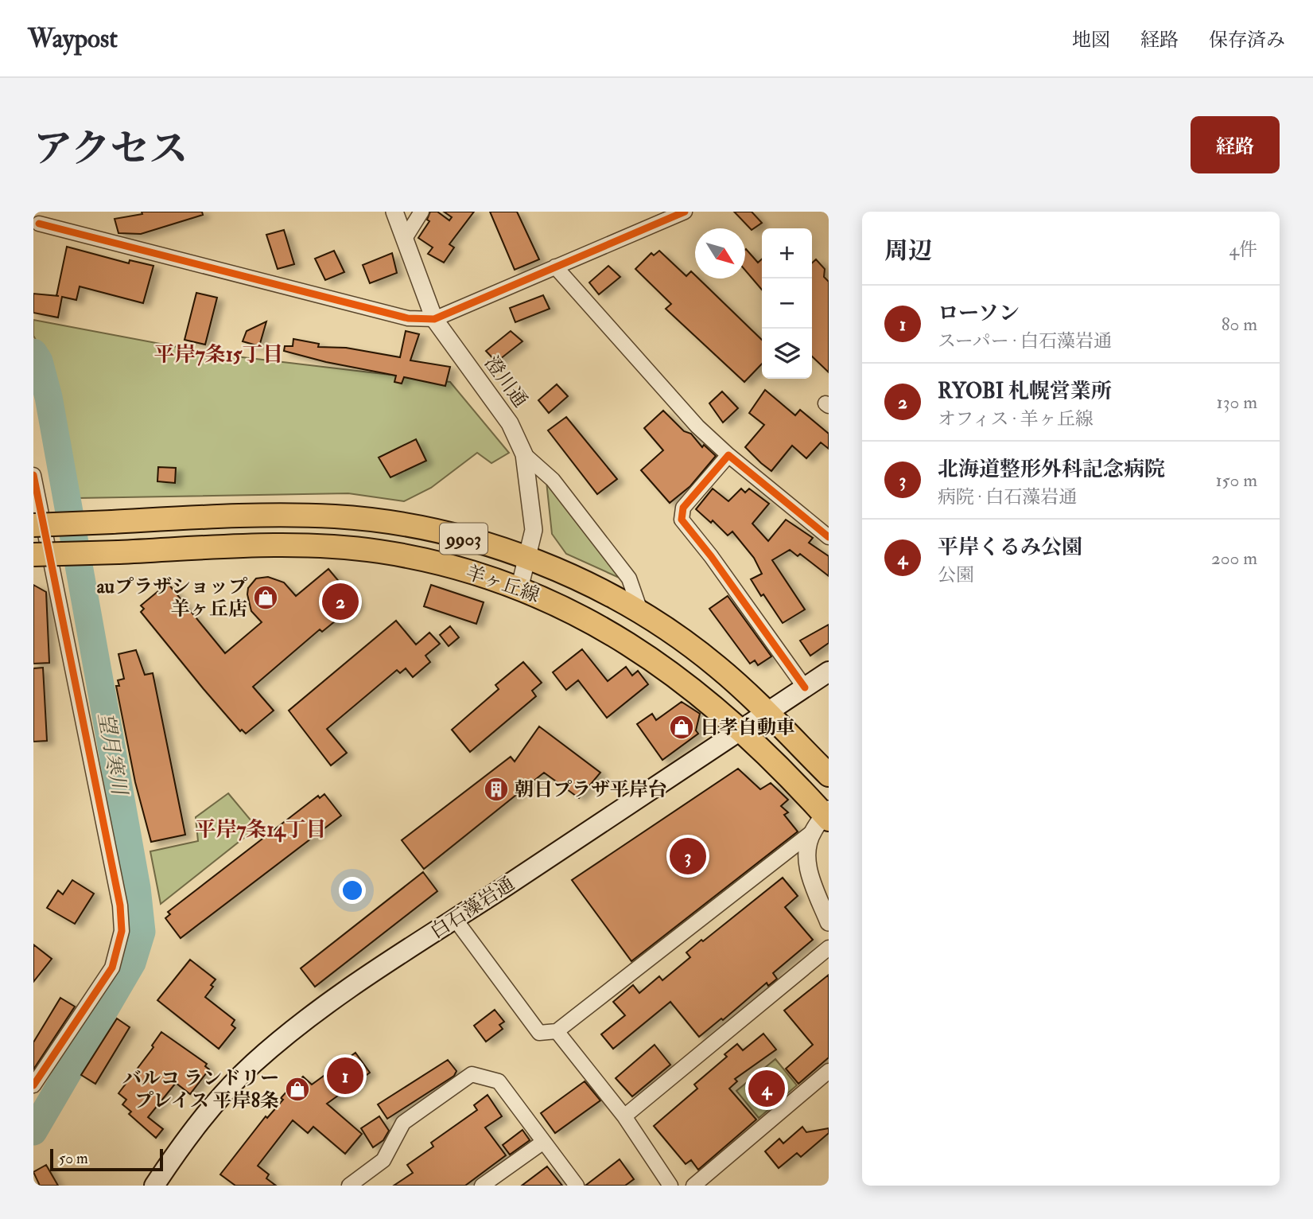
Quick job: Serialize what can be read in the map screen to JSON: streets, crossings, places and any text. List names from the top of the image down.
{
  "streets": {
    "main road": ["9903", "羊ヶ丘線", "白石藻岩通"],
    "street": ["澄川通"]
  },
  "crossings": [
    ["澄川通", "羊ヶ丘線"],
    ["羊ヶ丘線", "白石藻岩通"]
  ],
  "districts": ["平岸7条15丁目", "平岸7条14丁目"],
  "water": ["望月寒川"],
  "places": {
    "shop": ["auプラザショップ 羊ヶ丘店", "日孝自動車", "バルコ ランドリー プレイス 平岸8条"],
    "building": ["朝日プラザ平岸台"]
  },
  "scale_bar": "50 m",
  "north": "bottom right",
  "page": {
    "header": "Waypost",
    "nav": ["地図", "経路", "保存済み"],
    "buttons": "経路",
    "title": "アクセス",
    "heading": ["周辺", "4件"],
    "map_buttons": ["+", "−"],
    "list": [
      {
        "mark": "1",
        "name": "ローソン",
        "note": "スーパー · 白石藻岩通",
        "value": "80 m"
      },
      {
        "mark": "2",
        "name": "RYOBI 札幌営業所",
        "note": "オフィス · 羊ヶ丘線",
        "value": "130 m"
      },
      {
        "mark": "3",
        "name": "北海道整形外科記念病院",
        "note": "病院 · 白石藻岩通",
        "value": "150 m"
      },
      {
        "mark": "4",
        "name": "平岸くるみ公園",
        "note": "公園",
        "value": "200 m"
      }
    ],
    "pins": [
      "2",
      "3",
      "1",
      "4"
    ],
    "scale": "50 m"
  }
}
